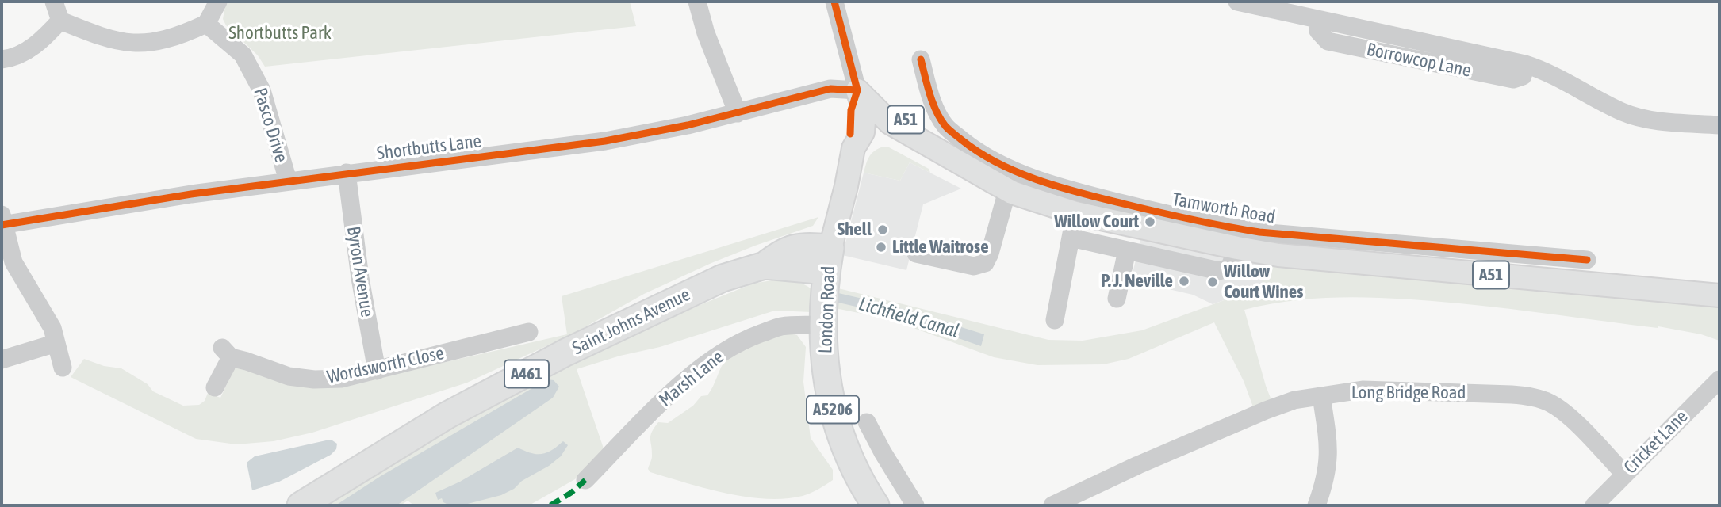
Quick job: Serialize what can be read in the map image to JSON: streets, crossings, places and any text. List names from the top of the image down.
{
  "streets": {
    "highway": [
      "London Road",
      "Saint Johns Avenue",
      "A461",
      "A5206"
    ],
    "main road": ["A51", "Tamworth Road"],
    "street": [
      "Borrowcop Lane",
      "Pasco Drive",
      "Shortbutts Lane",
      "Byron Avenue",
      "Wordsworth Close",
      "Marsh Lane",
      "Long Bridge Road",
      "Cricket Lane"
    ]
  },
  "crossings": [
    ["Pasco Drive", "Shortbutts Lane"],
    ["Shortbutts Lane", "Tamworth Road"],
    ["Shortbutts Lane", "Byron Avenue"],
    ["Shortbutts Lane", "London Road"],
    ["Tamworth Road", "London Road"],
    ["Byron Avenue", "Wordsworth Close"],
    ["London Road", "Saint Johns Avenue"],
    ["London Road", "Marsh Lane"],
    ["Saint Johns Avenue", "Marsh Lane"],
    ["Long Bridge Road", "Cricket Lane"]
  ],
  "water": ["Lichfield Canal"],
  "parks": ["Shortbutts Park"],
  "places": [
    "Willow Court",
    "Shell",
    "Little Waitrose",
    "P. J. Neville",
    "Willow Court Wines"
  ]
}
